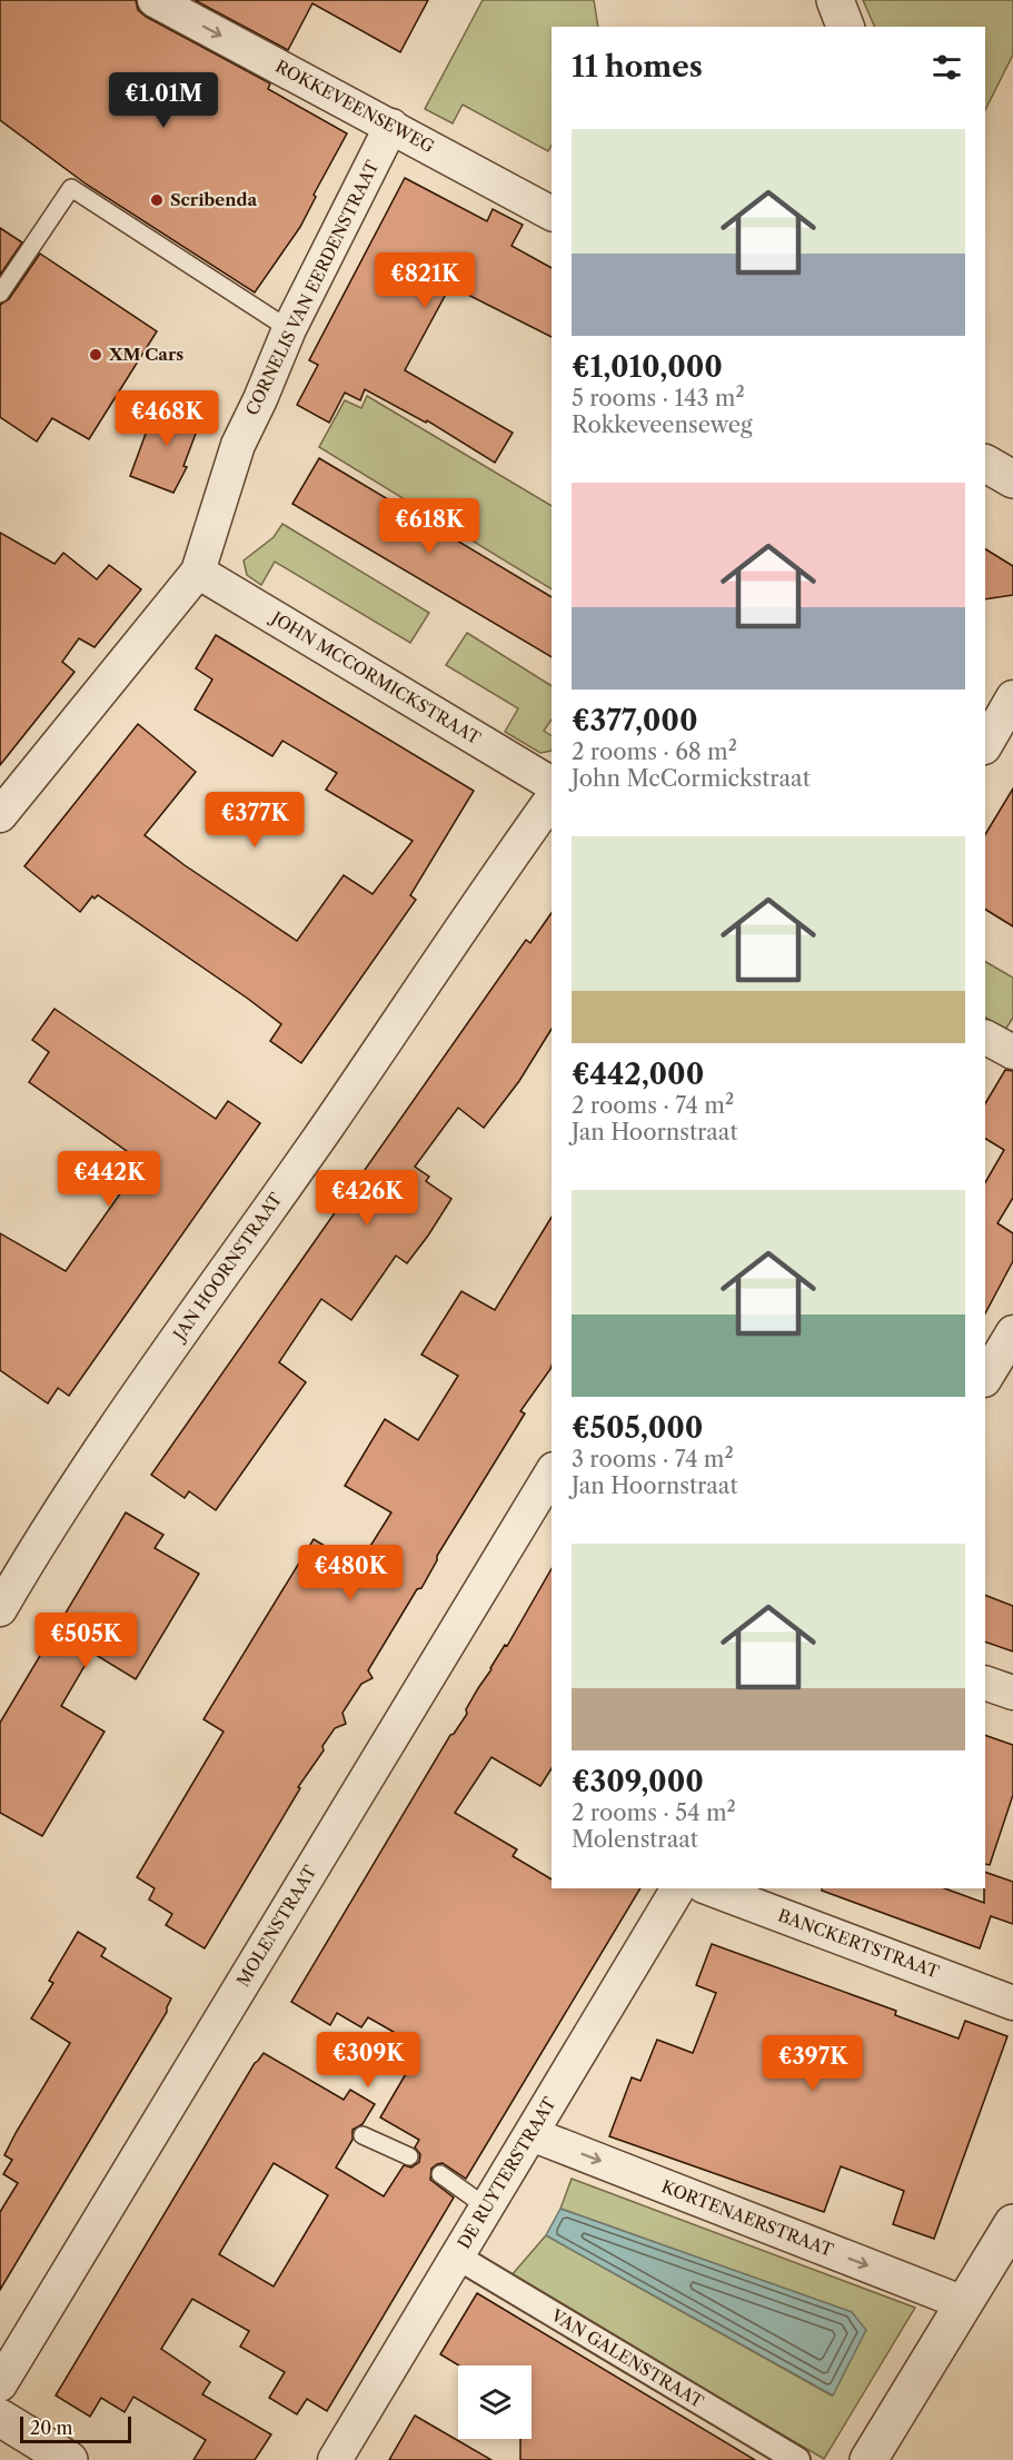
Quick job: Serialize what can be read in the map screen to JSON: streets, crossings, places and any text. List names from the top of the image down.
{
  "streets": {
    "street": [
      "ROKKEVEENSEWEG",
      "CORNELIS VAN EERDENSTRAAT",
      "JOHN MCCORMICKSTRAAT",
      "JAN HOORNSTRAAT",
      "MOLENSTRAAT",
      "BANCKERTSTRAAT",
      "DE RUYTERSTRAAT",
      "KORTENAERSTRAAT",
      "VAN GALENSTRAAT"
    ]
  },
  "crossings": [
    ["ROKKEVEENSEWEG", "CORNELIS VAN EERDENSTRAAT"],
    ["CORNELIS VAN EERDENSTRAAT", "JOHN MCCORMICKSTRAAT"],
    ["DE RUYTERSTRAAT", "KORTENAERSTRAAT"],
    ["DE RUYTERSTRAAT", "VAN GALENSTRAAT"]
  ],
  "one_way": ["ROKKEVEENSEWEG", "KORTENAERSTRAAT"],
  "places": ["Scribenda", "XM Cars"],
  "scale_bar": "20 m",
  "page": {
    "heading": "11 homes",
    "price": [
      "€1.01M",
      "€821K",
      "€468K",
      "€618K",
      "€377K",
      "€442K",
      "€426K",
      "€480K",
      "€505K",
      "€309K",
      "€397K"
    ],
    "list": [
      {
        "name": "€1,010,000",
        "note": "5 rooms · 143 m² · Rokkeveenseweg"
      },
      {
        "name": "€377,000",
        "note": "2 rooms · 68 m² · John McCormickstraat"
      },
      {
        "name": "€442,000",
        "note": "2 rooms · 74 m² · Jan Hoornstraat"
      },
      {
        "name": "€505,000",
        "note": "3 rooms · 74 m² · Jan Hoornstraat"
      },
      {
        "name": "€309,000",
        "note": "2 rooms · 54 m² · Molenstraat"
      }
    ],
    "scale": "20 m"
  }
}
